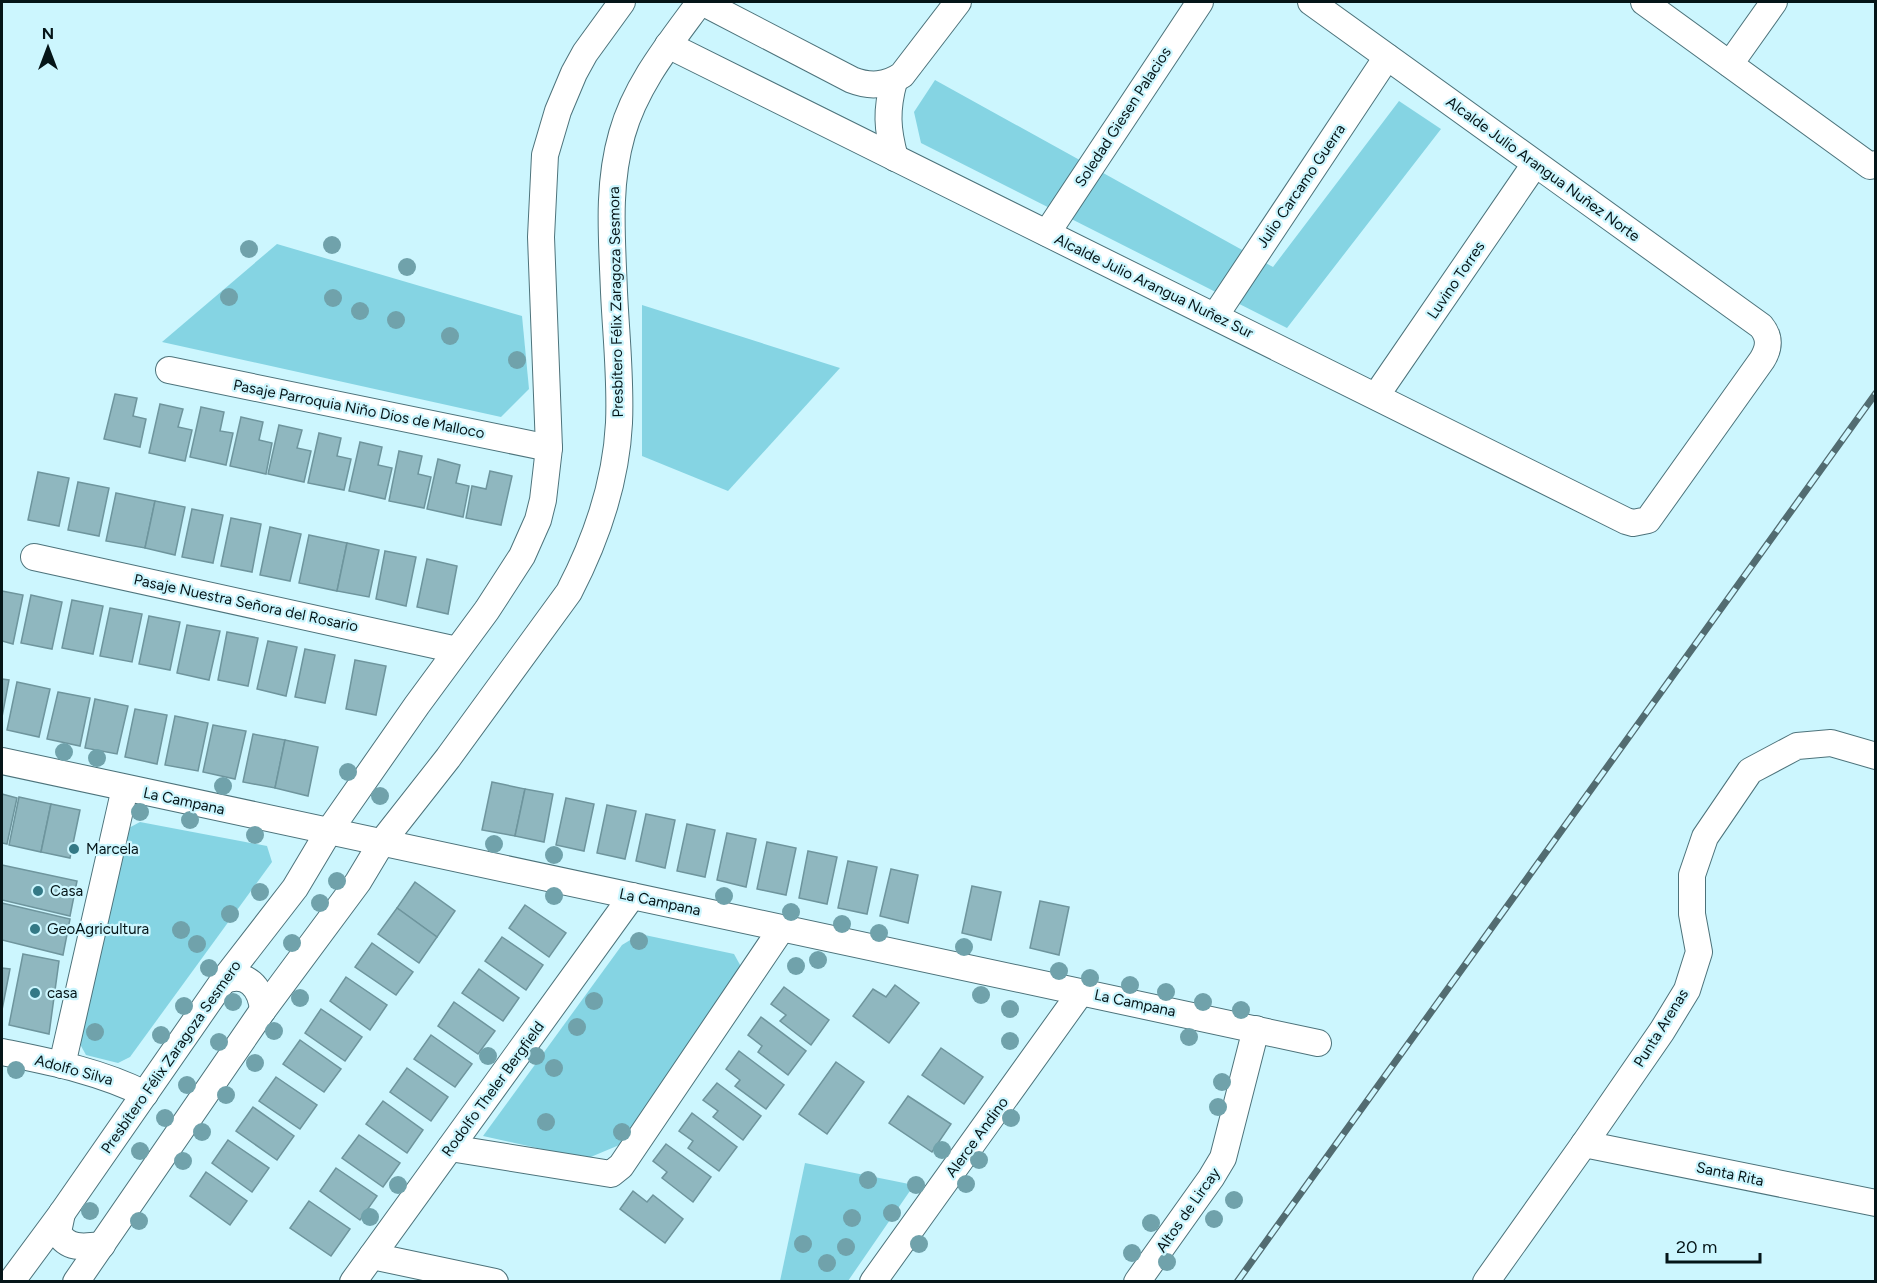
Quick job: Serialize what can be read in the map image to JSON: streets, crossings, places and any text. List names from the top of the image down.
{
  "streets": {
    "street": [
      "Soledad Giesen Palacios",
      "Alcalde Julio Arangua Nuñez Norte",
      "Julio Carcamo Guerra",
      "Luvino Torres",
      "Alcalde Julio Arangua Nuñez Sur",
      "Presbítero Félix Zaragoza Sesmora",
      "Pasaje Parroquia Niño Dios de Malloco",
      "Pasaje Nuestra Señora del Rosario",
      "La Campana",
      "Punta Arenas",
      "Presbítero Félix Zaragoza Sesmero",
      "Adolfo Silva",
      "Rodolfo Theler Bergfield",
      "Alerce Andino",
      "Santa Rita",
      "Altos de Lircay"
    ]
  },
  "crossings": [
    ["Soledad Giesen Palacios", "Alcalde Julio Arangua Nuñez Sur"],
    ["Alcalde Julio Arangua Nuñez Norte", "Julio Carcamo Guerra"],
    ["Alcalde Julio Arangua Nuñez Norte", "Luvino Torres"],
    ["Alcalde Julio Arangua Nuñez Norte", "Alcalde Julio Arangua Nuñez Sur"],
    ["Julio Carcamo Guerra", "Alcalde Julio Arangua Nuñez Sur"],
    ["Luvino Torres", "Alcalde Julio Arangua Nuñez Sur"],
    ["Alcalde Julio Arangua Nuñez Sur", "Presbítero Félix Zaragoza Sesmora"],
    ["Presbítero Félix Zaragoza Sesmora", "La Campana"],
    ["La Campana", "Presbítero Félix Zaragoza Sesmero"],
    ["La Campana", "Rodolfo Theler Bergfield"],
    ["La Campana", "Alerce Andino"],
    ["La Campana", "Altos de Lircay"],
    ["Punta Arenas", "Santa Rita"],
    ["Presbítero Félix Zaragoza Sesmero", "Adolfo Silva"]
  ],
  "places": [
    "Marcela",
    "Casa",
    "GeoAgricultura",
    "casa"
  ],
  "scale_bar": "20 m",
  "north": "top"
}
